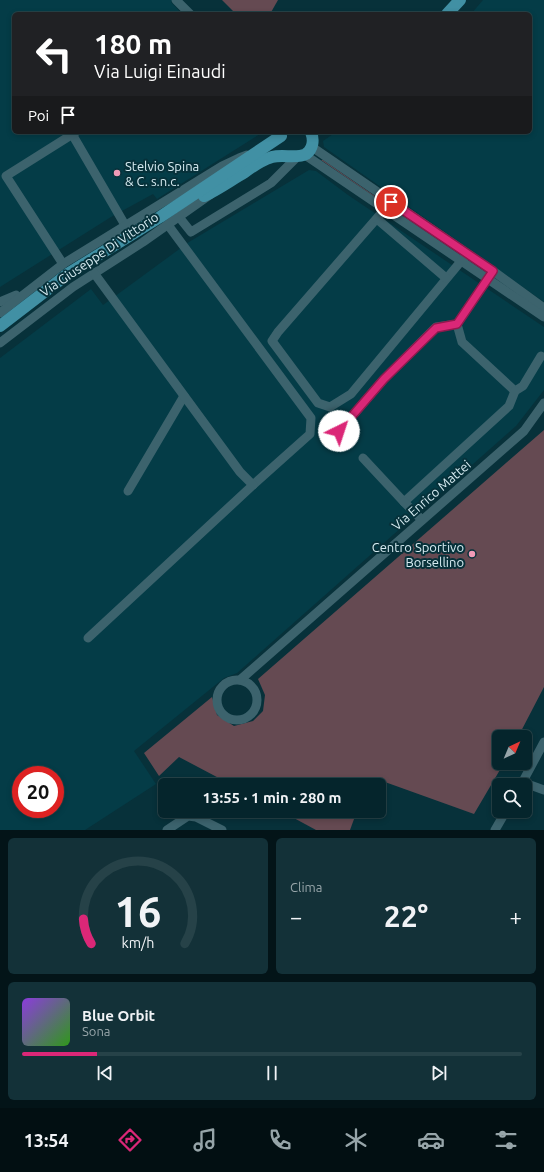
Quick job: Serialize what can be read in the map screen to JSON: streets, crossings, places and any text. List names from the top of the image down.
{
  "streets": {
    "main road": ["Via Giuseppe Di Vittorio"],
    "street": ["Via Enrico Mattei"]
  },
  "places": ["Stelvio Spina & C. s.n.c.", "Centro Sportivo Borsellino"],
  "north": "top right",
  "page": {
    "turn": ["180 m", "Via Luigi Einaudi"],
    "then": "Poi",
    "limit": "20",
    "trip": "13:55 · 1 min · 280 m",
    "tile": "Clima",
    "heat": ["−", "22°", "+"],
    "song": ["Blue Orbit", "Sona"],
    "tabs": "13:54",
    "gauge": ["16", "km/h"]
  }
}
